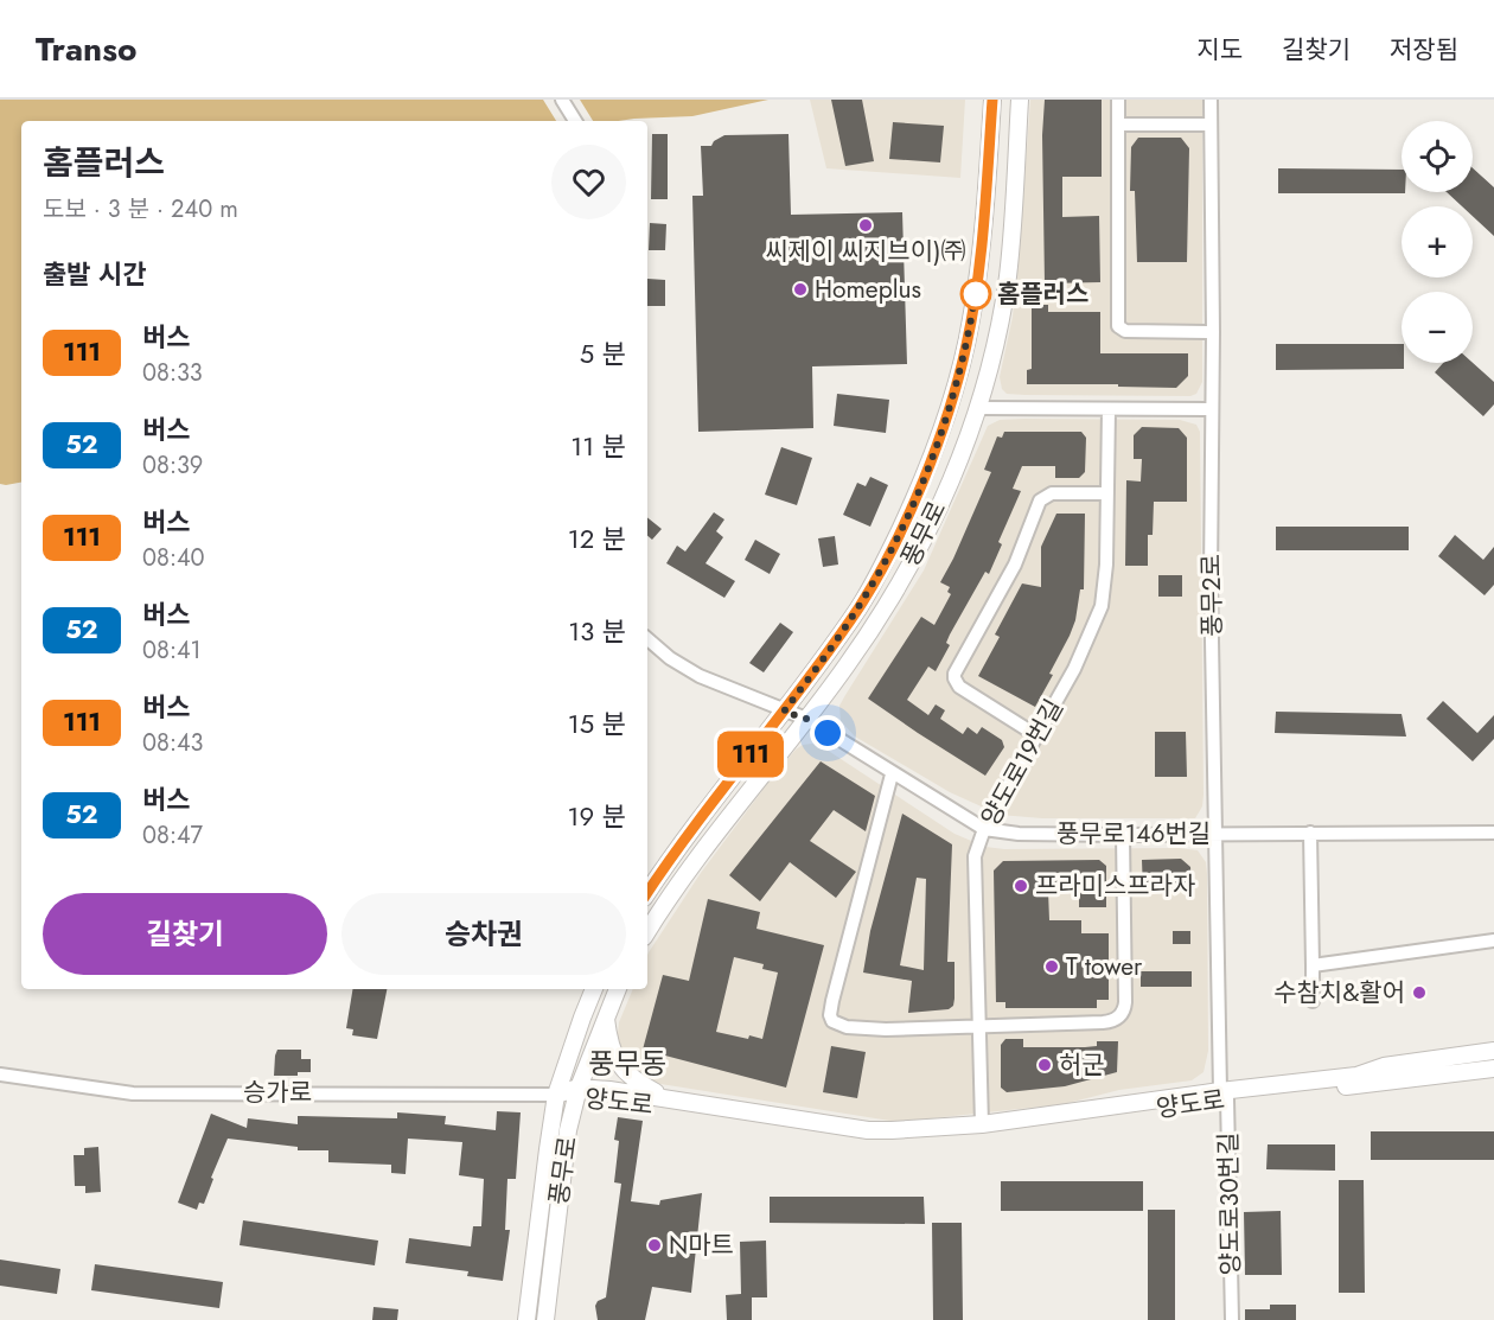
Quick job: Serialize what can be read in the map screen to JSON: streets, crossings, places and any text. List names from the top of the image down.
{
  "streets": {
    "street": [
      "풍무로",
      "풍무2로",
      "양도로19번길",
      "풍무로146번길",
      "승가로",
      "양도로",
      "양도로30번길"
    ]
  },
  "crossings": [
    ["풍무로", "풍무로146번길"],
    ["풍무로", "승가로"],
    ["풍무로", "양도로"],
    ["풍무2로", "풍무로146번길"],
    ["풍무2로", "양도로"],
    ["풍무2로", "양도로30번길"],
    ["양도로19번길", "풍무로146번길"],
    ["양도로19번길", "양도로"],
    ["승가로", "양도로"],
    ["양도로", "양도로30번길"]
  ],
  "districts": ["풍무동"],
  "places": [
    "씨제이 씨지브이)㈜",
    "Homeplus",
    "홈플러스",
    "프라미스프라자",
    "T tower",
    "수참치&활어",
    "허군",
    "N마트"
  ],
  "lines": ["bus line 111"],
  "page": {
    "header": "Transo",
    "nav": ["지도", "길찾기", "저장됨"],
    "on_map": "111",
    "map_buttons": ["+", "−"],
    "heading": [
      ["홈플러스", "도보 · 3 분 · 240 m"],
      "출발 시간"
    ],
    "list": [
      {
        "mark": "111",
        "name": "버스",
        "note": "08:33",
        "value": "5 분"
      },
      {
        "mark": "52",
        "name": "버스",
        "note": "08:39",
        "value": "11 분"
      },
      {
        "mark": "111",
        "name": "버스",
        "note": "08:40",
        "value": "12 분"
      },
      {
        "mark": "52",
        "name": "버스",
        "note": "08:41",
        "value": "13 분"
      },
      {
        "mark": "111",
        "name": "버스",
        "note": "08:43",
        "value": "15 분"
      },
      {
        "mark": "52",
        "name": "버스",
        "note": "08:47",
        "value": "19 분"
      }
    ],
    "buttons": ["길찾기", "승차권"]
  }
}
